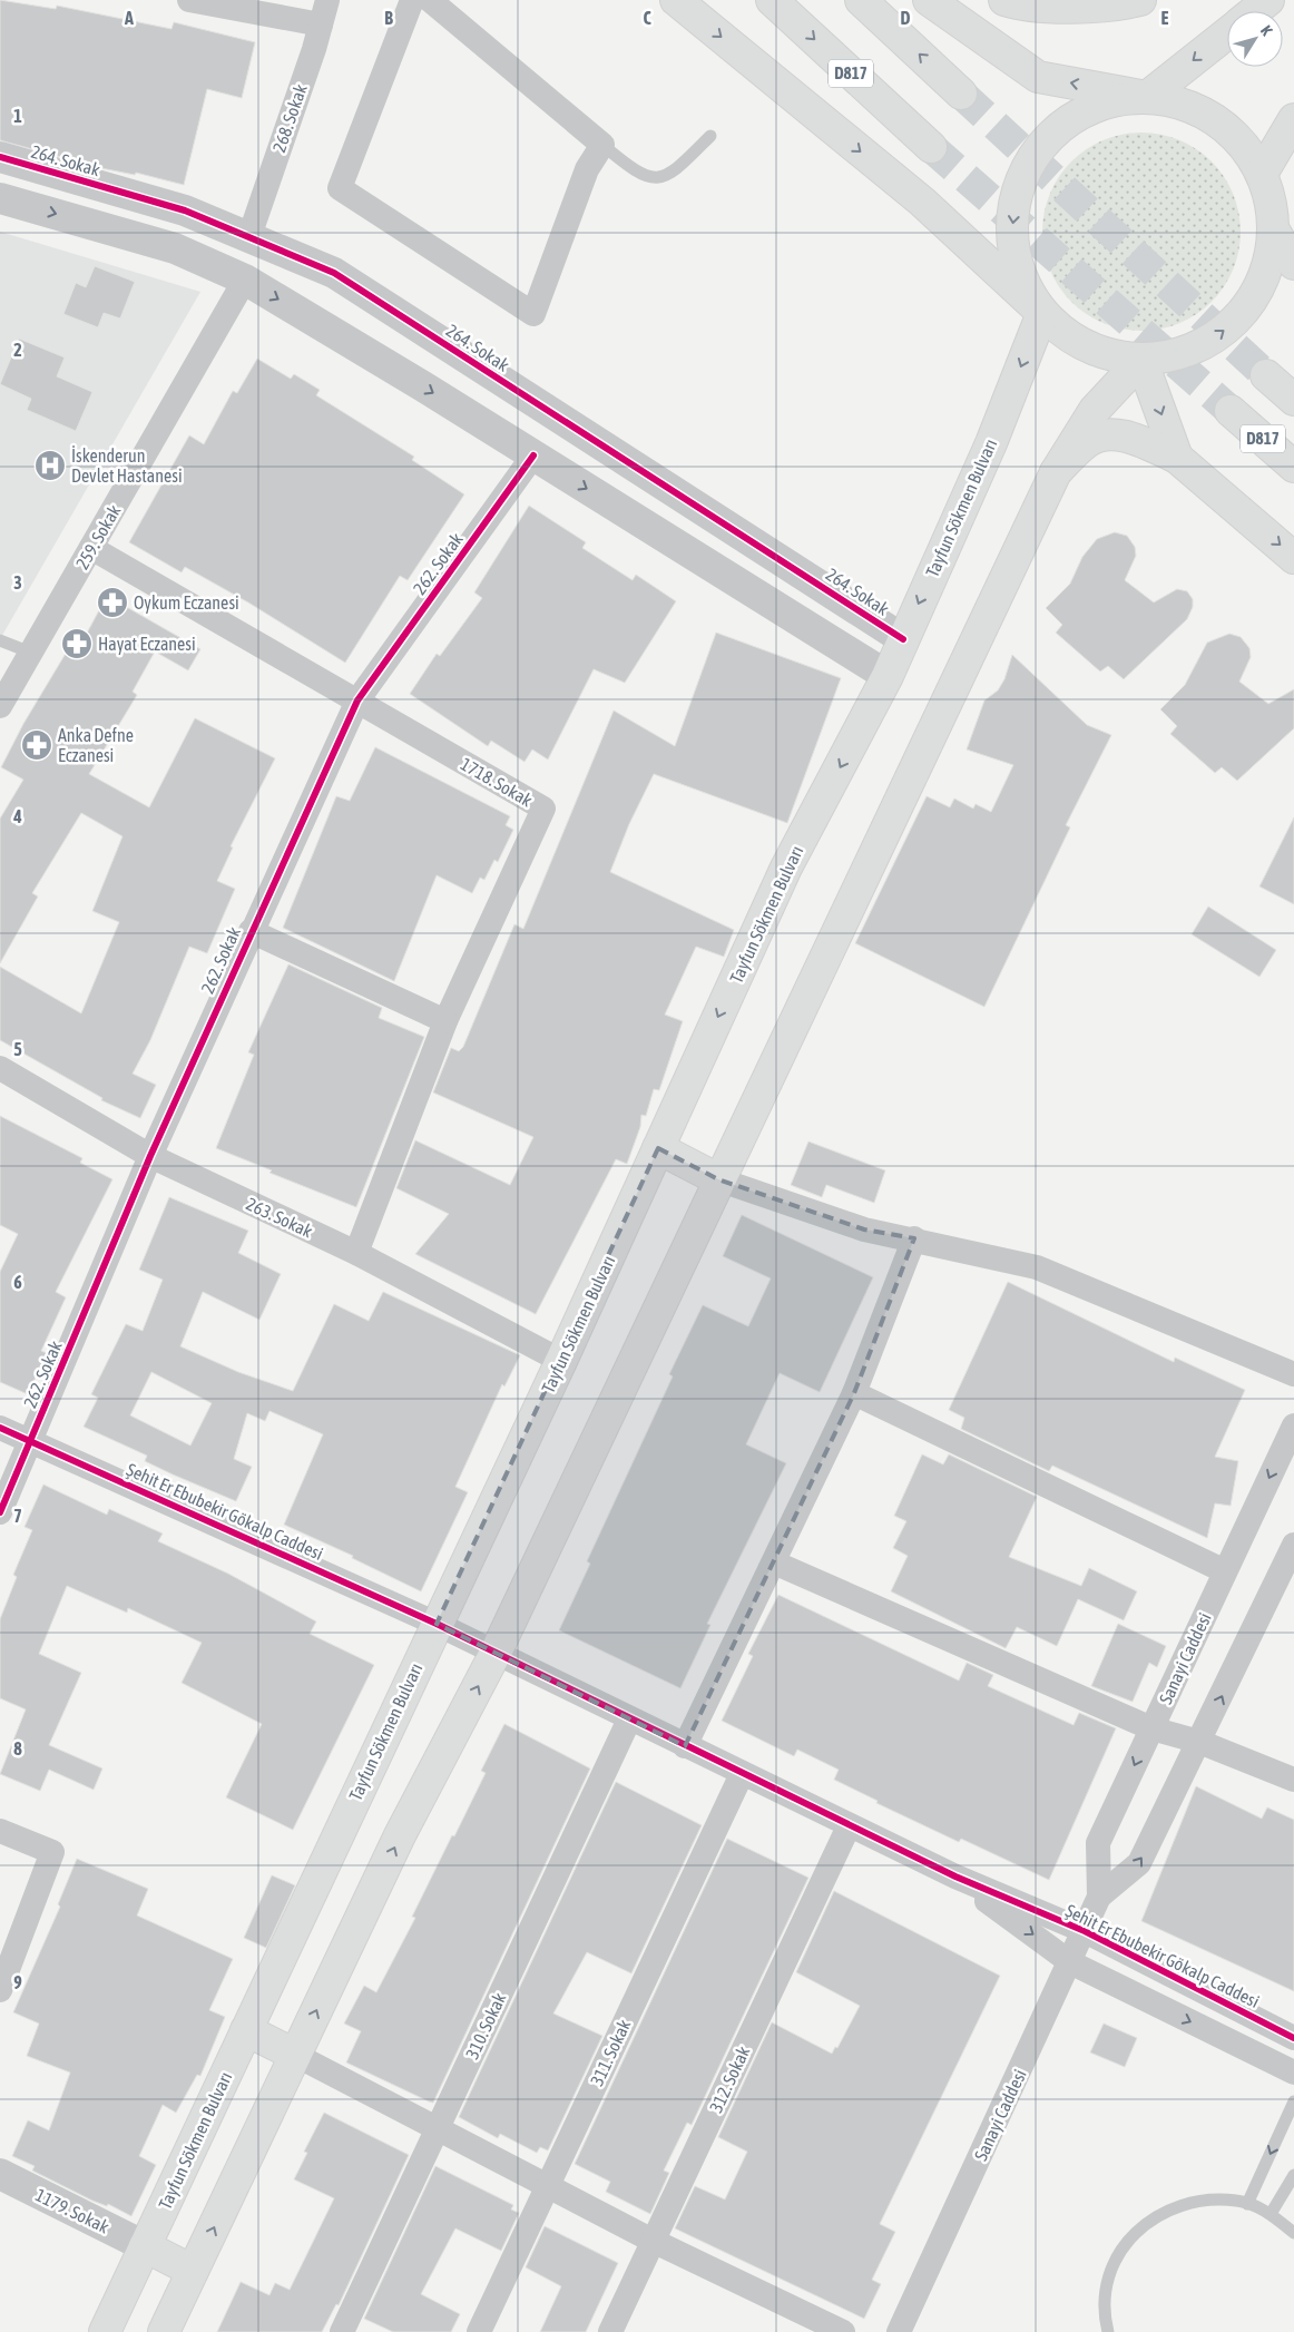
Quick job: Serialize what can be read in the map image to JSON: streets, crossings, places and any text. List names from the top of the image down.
{
  "streets": {
    "main road": ["D817", "Tayfun Sökmen Bulvarı"],
    "street": [
      "268. Sokak",
      "264. Sokak",
      "259. Sokak",
      "262. Sokak",
      "1718. Sokak",
      "263. Sokak",
      "Şehit Er Ebubekir Gökalp Caddesi",
      "Sanayi Caddesi",
      "310. Sokak",
      "311. Sokak",
      "312. Sokak",
      "1179. Sokak"
    ]
  },
  "crossings": [
    ["268. Sokak", "264. Sokak"],
    ["264. Sokak", "Tayfun Sökmen Bulvarı"],
    ["Tayfun Sökmen Bulvarı", "263. Sokak"],
    ["Tayfun Sökmen Bulvarı", "Şehit Er Ebubekir Gökalp Caddesi"],
    ["Tayfun Sökmen Bulvarı", "1179. Sokak"],
    ["259. Sokak", "1718. Sokak"],
    ["262. Sokak", "1718. Sokak"],
    ["262. Sokak", "263. Sokak"],
    ["262. Sokak", "Şehit Er Ebubekir Gökalp Caddesi"],
    ["1718. Sokak", "263. Sokak"],
    ["Şehit Er Ebubekir Gökalp Caddesi", "Sanayi Caddesi"],
    ["Şehit Er Ebubekir Gökalp Caddesi", "310. Sokak"],
    ["Şehit Er Ebubekir Gökalp Caddesi", "311. Sokak"],
    ["Şehit Er Ebubekir Gökalp Caddesi", "312. Sokak"]
  ],
  "places": {
    "hospital": ["İskenderun Devlet Hastanesi"],
    "pharmacy": ["Oykum Eczanesi", "Hayat Eczanesi", "Anka Defne Eczanesi"]
  },
  "north": "top right",
  "grid": {
    "columns": [
      "A",
      "B",
      "C",
      "D",
      "E"
    ],
    "rows": [
      "1",
      "2",
      "3",
      "4",
      "5",
      "6",
      "7",
      "8",
      "9"
    ]
  }
}
